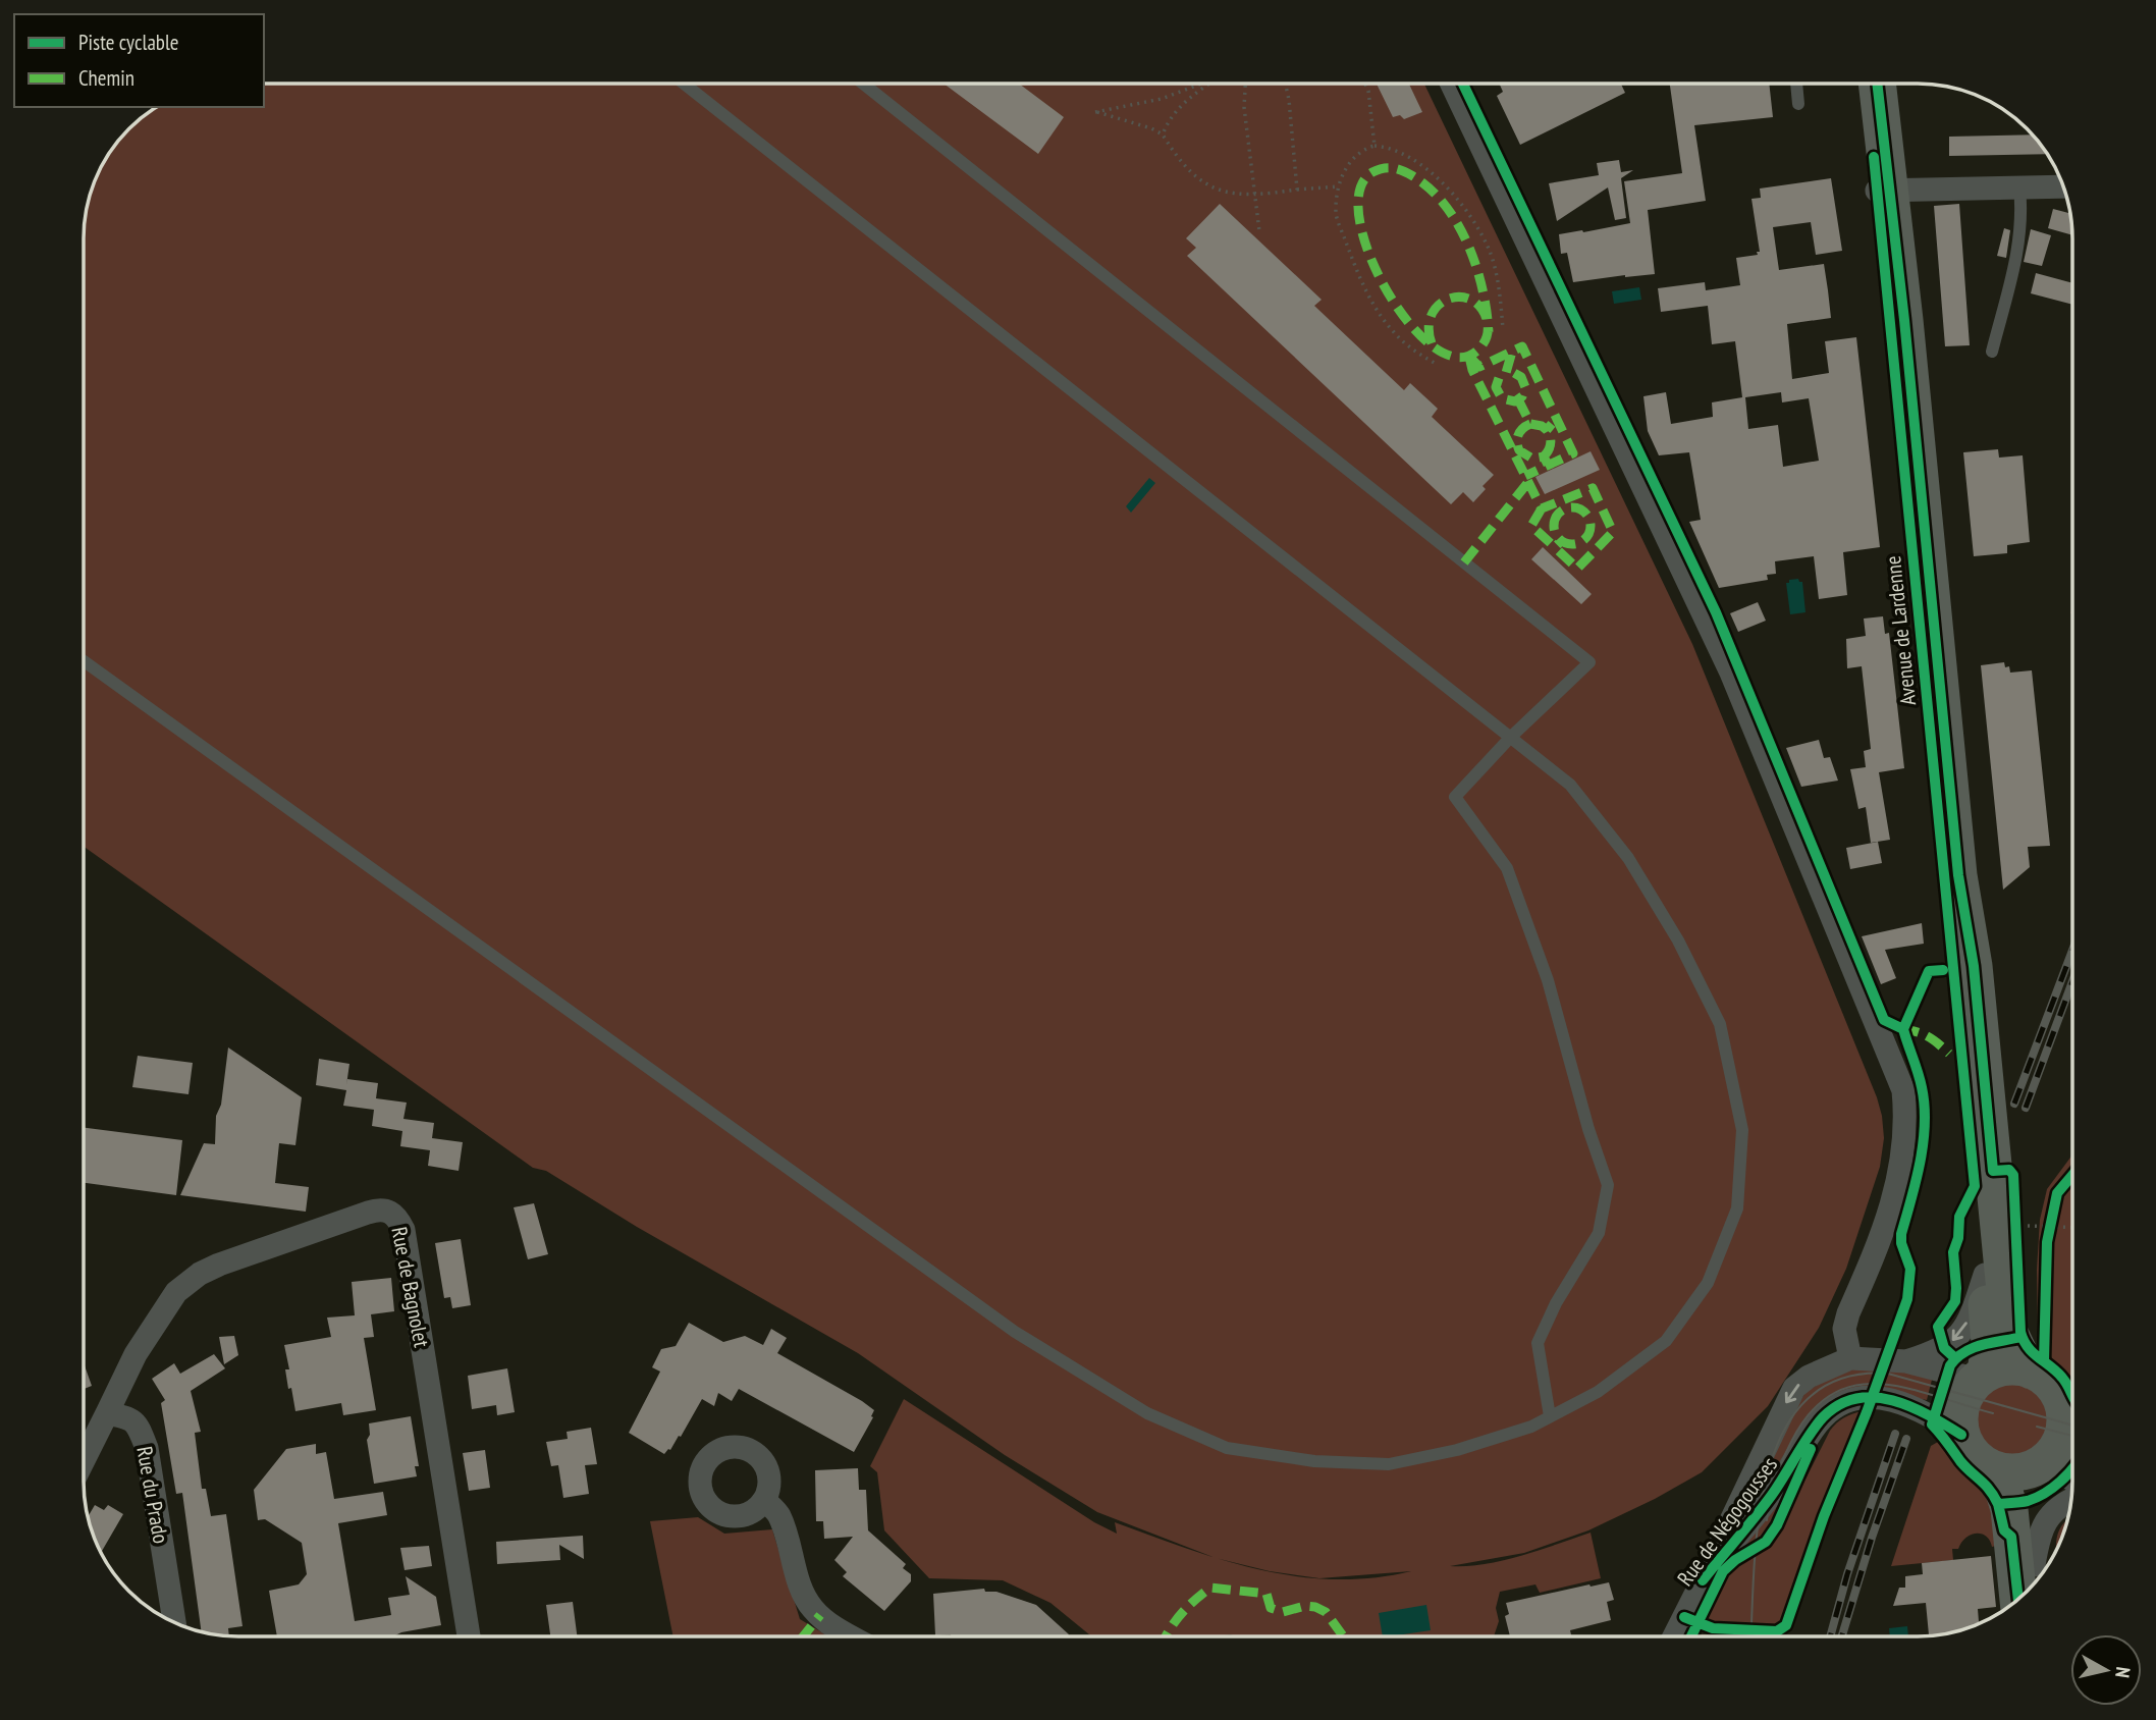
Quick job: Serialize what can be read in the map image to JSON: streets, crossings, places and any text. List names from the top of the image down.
{
  "streets": {
    "main road": ["Avenue de Lardenne"],
    "street": ["Rue de Bagnolet", "Rue du Prado", "Rue de Négogousses"]
  },
  "crossings": [
    ["Avenue de Lardenne", "Rue de Négogousses"],
    ["Rue de Bagnolet", "Rue du Prado"]
  ],
  "one_way": ["Rue de Négogousses"],
  "legend": ["Piste cyclable", "Chemin"],
  "north": "right"
}
